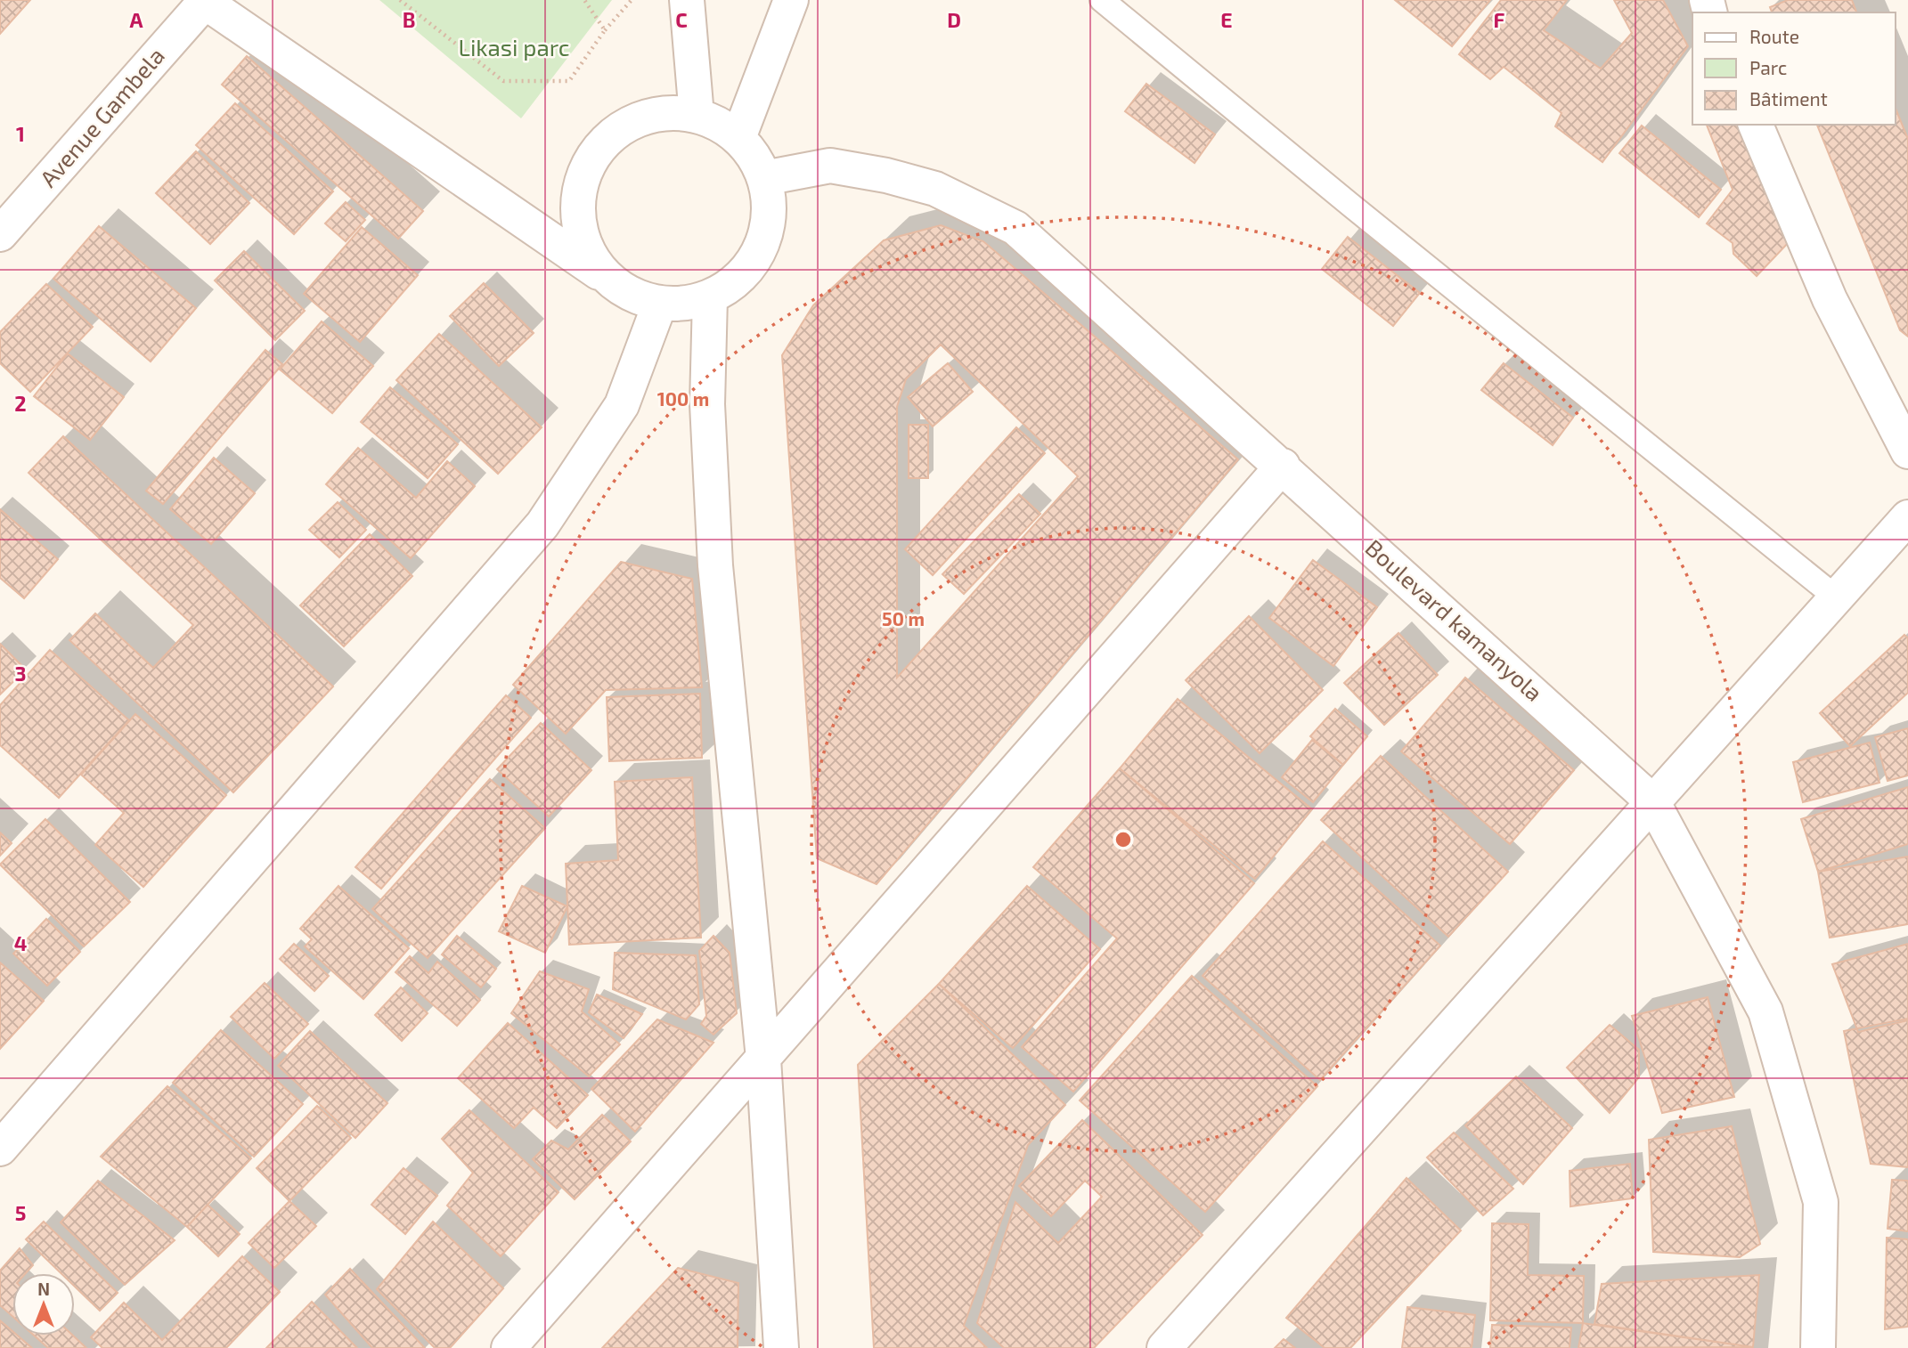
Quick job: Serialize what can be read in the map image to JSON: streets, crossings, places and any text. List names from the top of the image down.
{
  "streets": {
    "street": ["Avenue Gambela", "Boulevard kamanyola"]
  },
  "parks": ["Likasi parc"],
  "legend": ["Route", "Parc", "Bâtiment"],
  "north": "top",
  "grid": {
    "columns": [
      "A",
      "B",
      "C",
      "D",
      "E",
      "F"
    ],
    "rows": [
      "1",
      "2",
      "3",
      "4",
      "5"
    ]
  },
  "rings": ["100 m", "50 m"]
}
